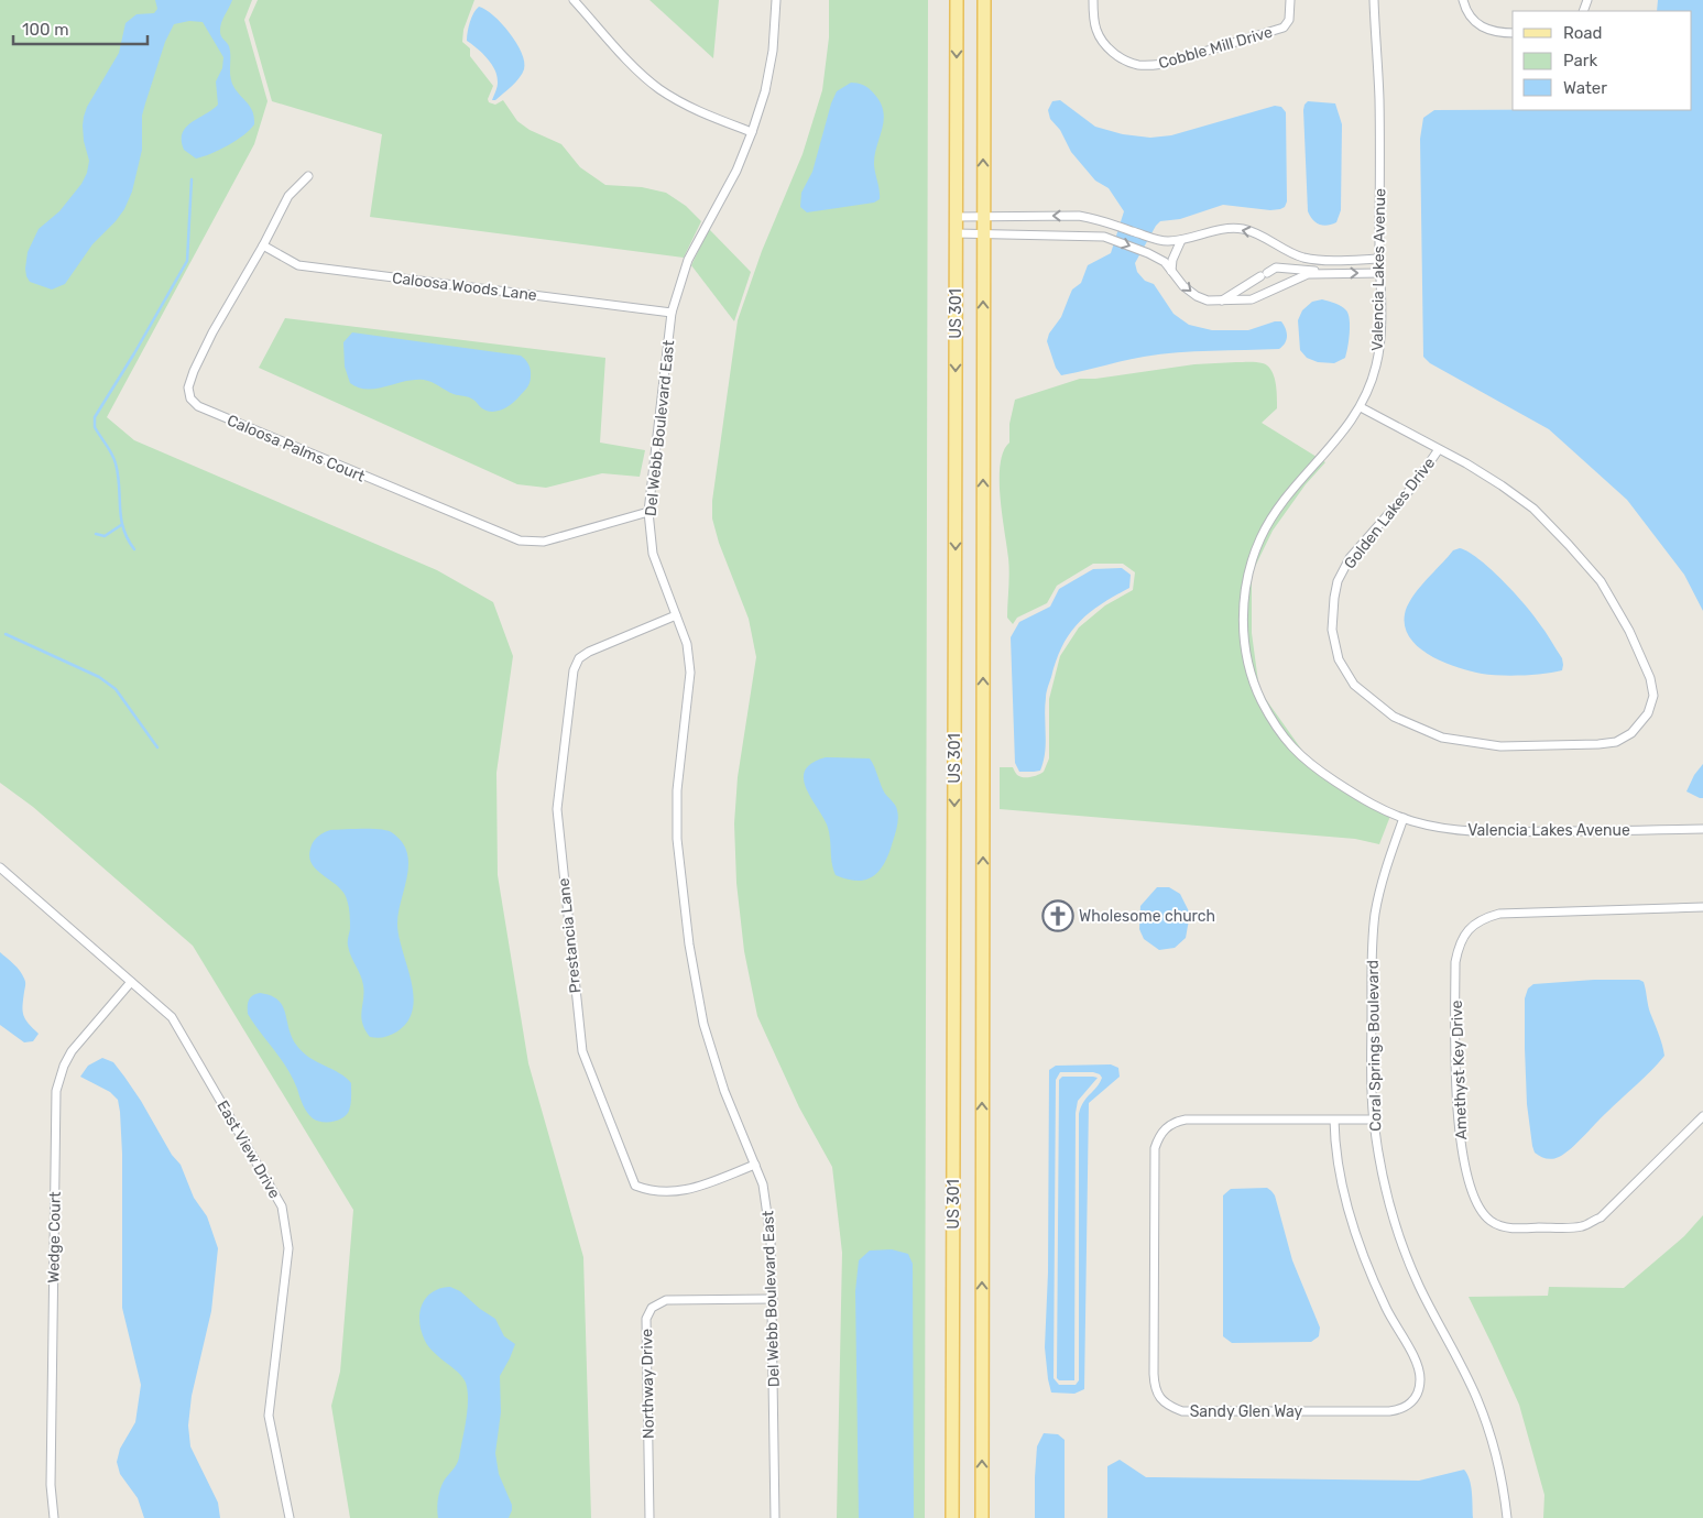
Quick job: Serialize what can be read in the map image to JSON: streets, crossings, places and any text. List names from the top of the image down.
{
  "streets": {
    "main road": ["US 301"],
    "street": [
      "Cobble Mill Drive",
      "Valencia Lakes Avenue",
      "Caloosa Woods Lane",
      "Del Webb Boulevard East",
      "Caloosa Palms Court",
      "Golden Lakes Drive",
      "Prestancia Lane",
      "Coral Springs Boulevard",
      "Amethyst Key Drive",
      "East View Drive",
      "Wedge Court",
      "Northway Drive",
      "Sandy Glen Way"
    ]
  },
  "crossings": [
    ["Valencia Lakes Avenue", "Golden Lakes Drive"],
    ["Valencia Lakes Avenue", "Coral Springs Boulevard"],
    ["Caloosa Woods Lane", "Del Webb Boulevard East"],
    ["Caloosa Woods Lane", "Caloosa Palms Court"],
    ["Del Webb Boulevard East", "Caloosa Palms Court"],
    ["Del Webb Boulevard East", "Prestancia Lane"],
    ["Del Webb Boulevard East", "Northway Drive"],
    ["Coral Springs Boulevard", "Sandy Glen Way"],
    ["East View Drive", "Wedge Court"]
  ],
  "places": {
    "church": ["Wholesome church"]
  },
  "legend": ["Road", "Park", "Water"],
  "scale_bar": "100 m"
}
